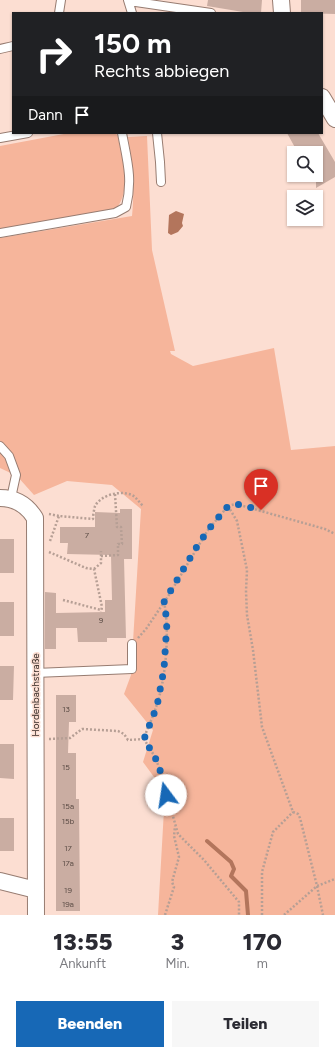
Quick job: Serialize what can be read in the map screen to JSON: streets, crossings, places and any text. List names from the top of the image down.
{
  "streets": {
    "street": ["Hordenbachstraße"]
  },
  "house_numbers": [
    "7",
    "9",
    "13",
    "15",
    "15a",
    "15b",
    "17",
    "17a",
    "19",
    "19a"
  ],
  "page": {
    "turn": ["150 m", "Rechts abbiegen"],
    "then": "Dann",
    "eta": [
      "13:55",
      "Ankunft",
      "3",
      "Min.",
      "170",
      "m"
    ],
    "buttons": ["Beenden", "Teilen"]
  }
}
